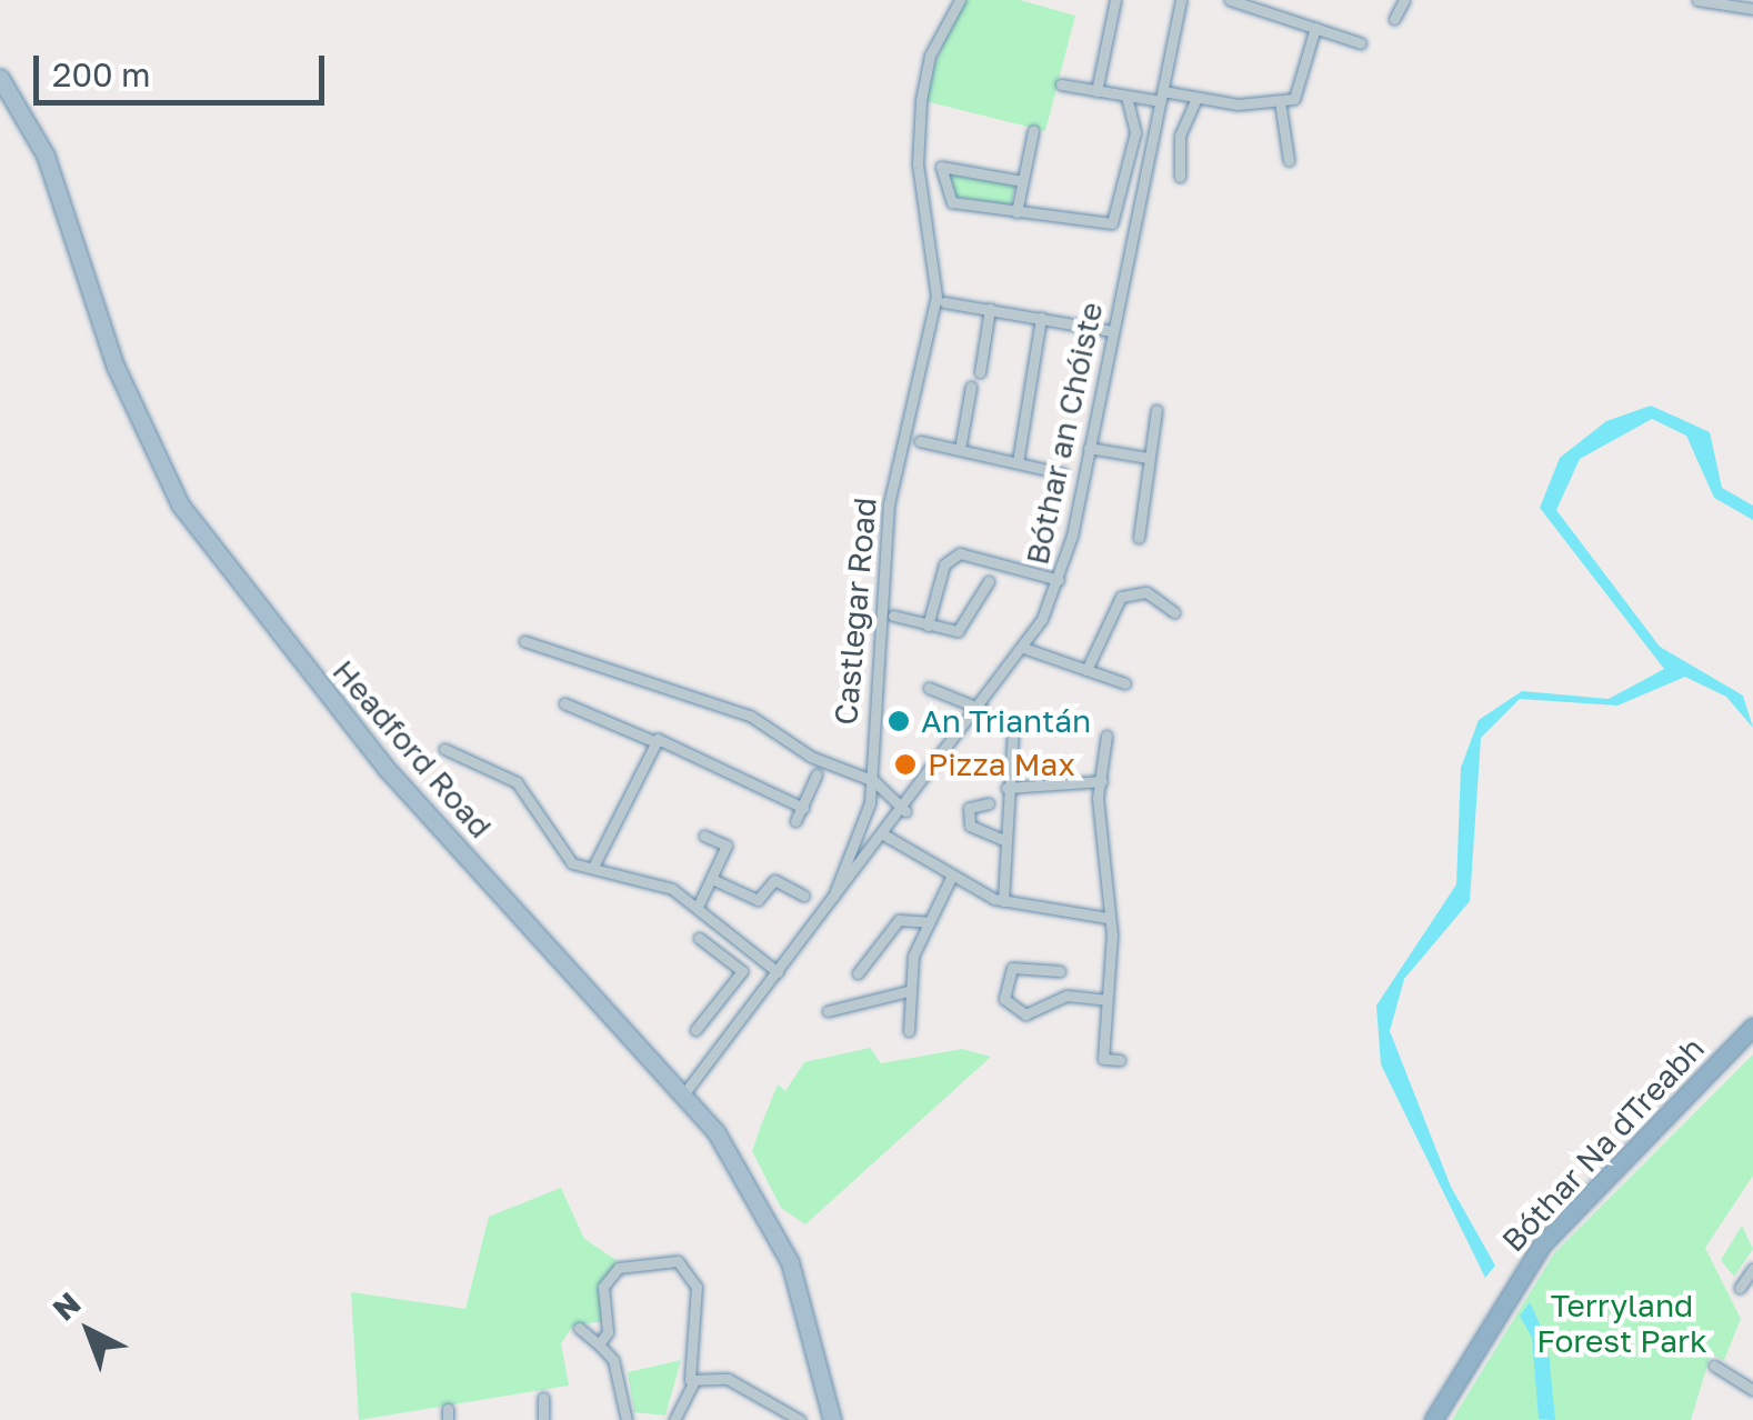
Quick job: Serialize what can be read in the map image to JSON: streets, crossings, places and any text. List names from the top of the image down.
{
  "streets": {
    "highway": ["Bóthar Na dTreabh"],
    "main road": ["Headford Road"],
    "street": ["Bóthar an Chóiste", "Castlegar Road"]
  },
  "crossings": [
    ["Bóthar an Chóiste", "Castlegar Road"],
    ["Bóthar an Chóiste", "Headford Road"]
  ],
  "parks": ["Terryland Forest Park"],
  "places": ["An Triantán", "Pizza Max"],
  "scale_bar": "200 m",
  "north": "top left"
}
